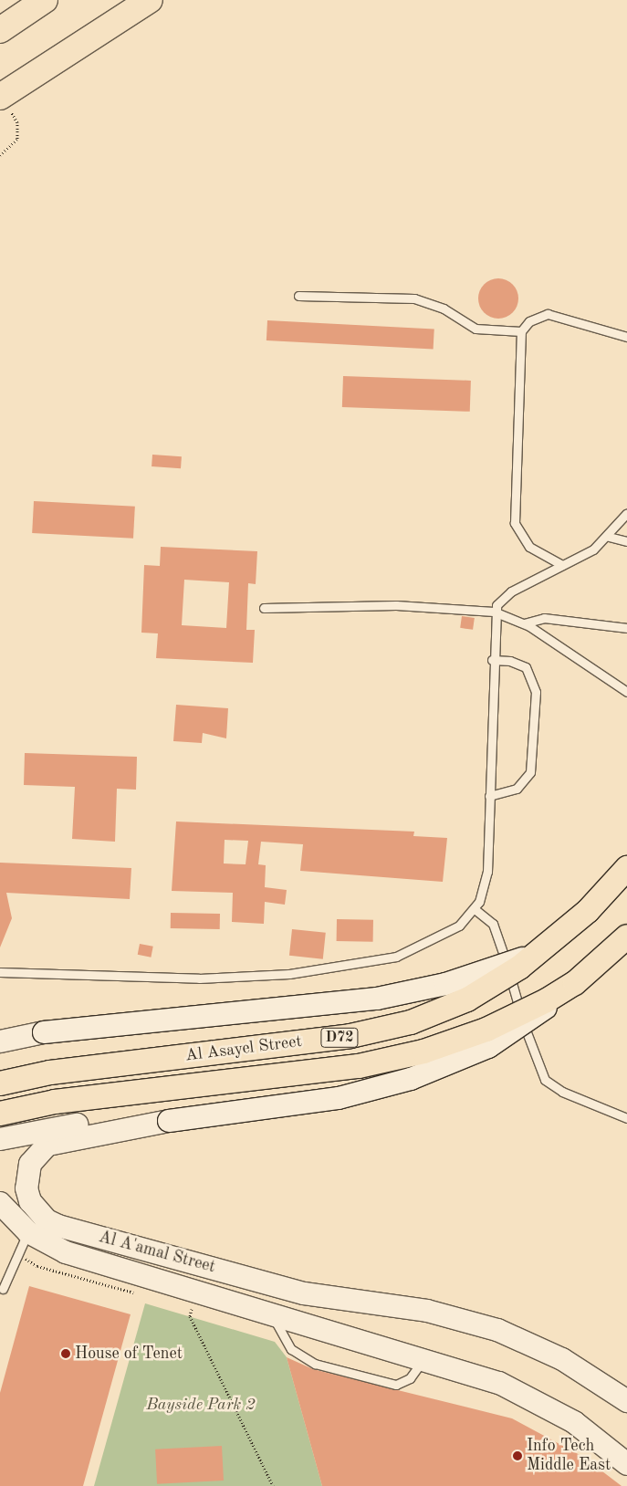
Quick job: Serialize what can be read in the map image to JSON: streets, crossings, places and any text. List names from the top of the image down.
{
  "streets": {
    "main road": ["D72", "Al Asayel Street"],
    "street": ["Al A'amal Street"]
  },
  "crossings": [
    ["Al Asayel Street", "Al A'amal Street"]
  ],
  "parks": ["Bayside Park 2"],
  "places": ["House of Tenet", "Info Tech Middle East"]
}
